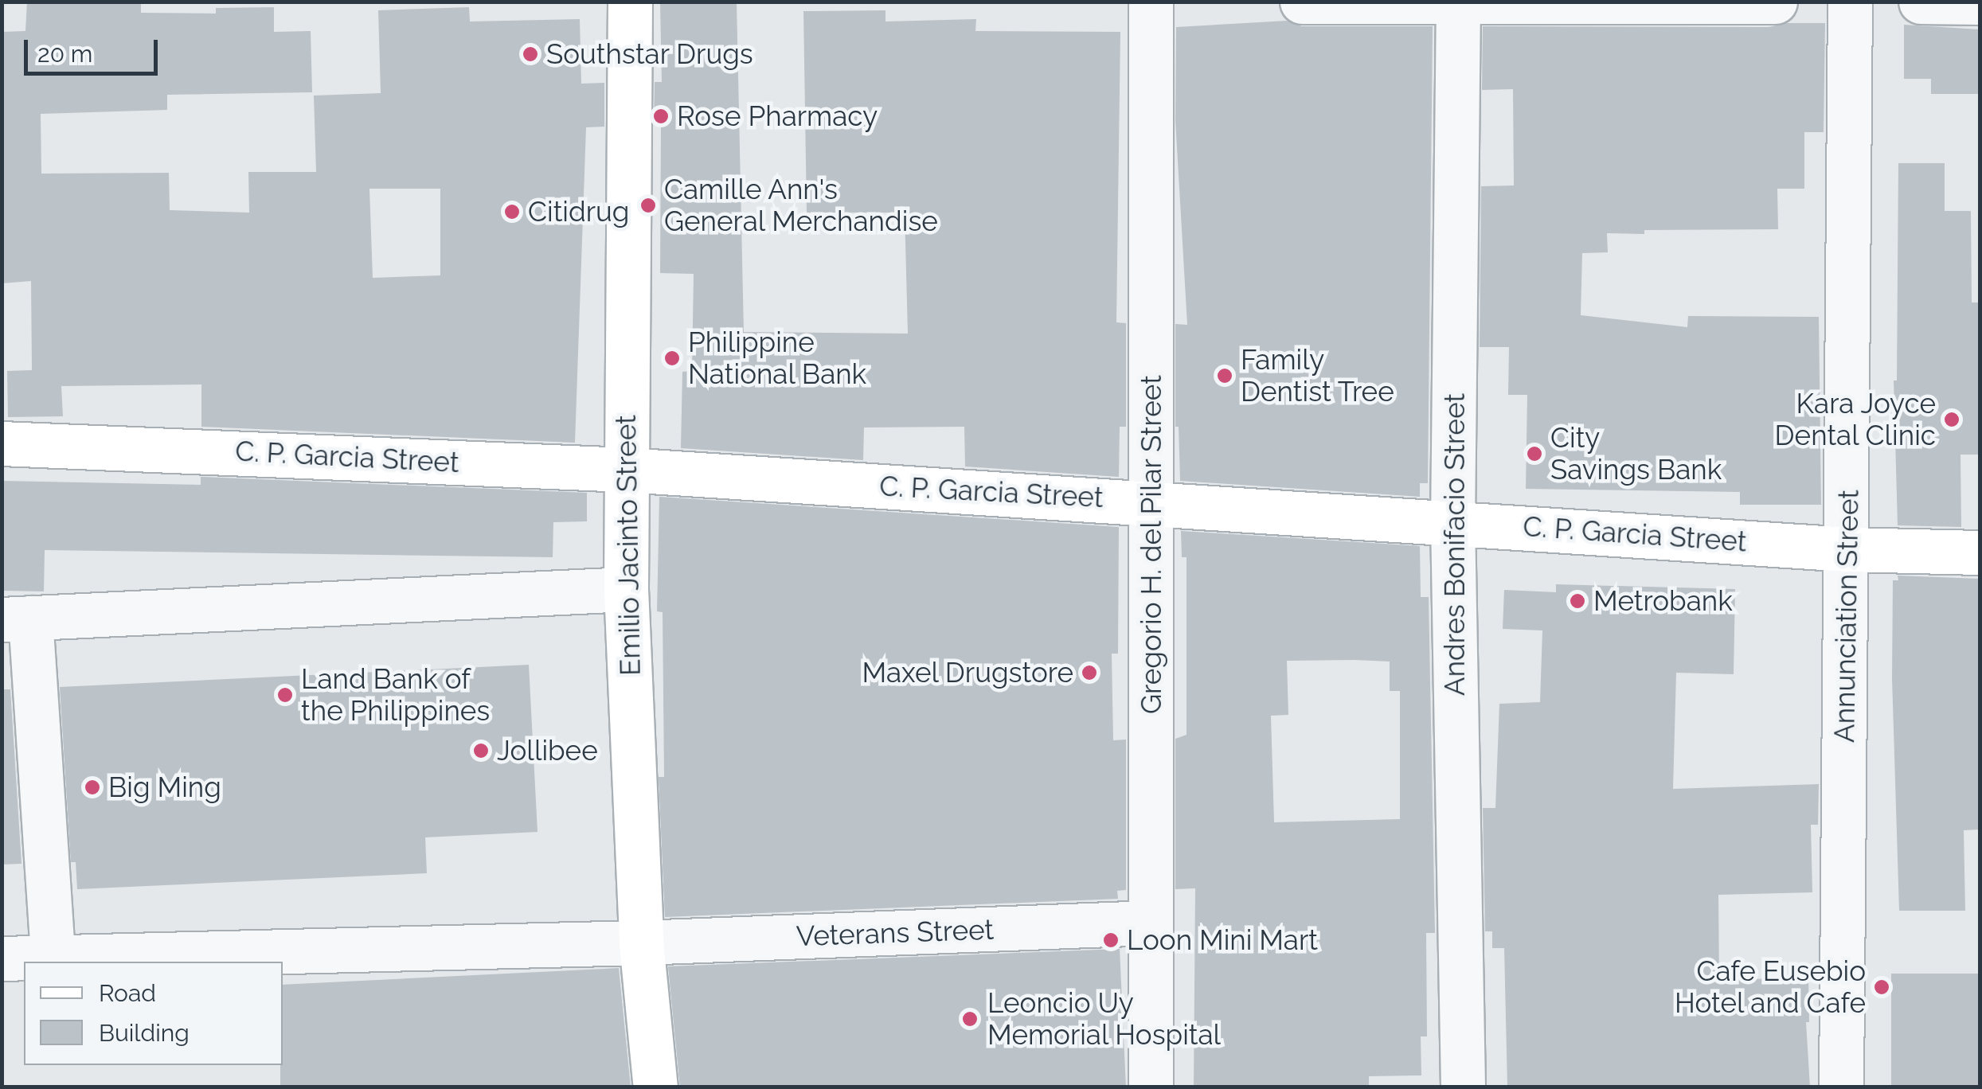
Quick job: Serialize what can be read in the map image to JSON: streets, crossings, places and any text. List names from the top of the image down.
{
  "streets": {
    "main road": ["C. P. Garcia Street", "Emilio Jacinto Street"],
    "street": [
      "Gregorio H. del Pilar Street",
      "Andres Bonifacio Street",
      "Annunciation Street",
      "Veterans Street"
    ]
  },
  "crossings": [
    ["C. P. Garcia Street", "Gregorio H. del Pilar Street"],
    ["C. P. Garcia Street", "Andres Bonifacio Street"],
    ["C. P. Garcia Street", "Emilio Jacinto Street"],
    ["C. P. Garcia Street", "Annunciation Street"],
    ["Gregorio H. del Pilar Street", "Veterans Street"],
    ["Emilio Jacinto Street", "Veterans Street"]
  ],
  "places": [
    "Southstar Drugs",
    "Rose Pharmacy",
    "Camille Ann's General Merchandise",
    "Citidrug",
    "Philippine National Bank",
    "Family Dentist Tree",
    "Kara Joyce Dental Clinic",
    "City Savings Bank",
    "Metrobank",
    "Maxel Drugstore",
    "Land Bank of the Philippines",
    "Jollibee",
    "Big Ming",
    "Loon Mini Mart",
    "Cafe Eusebio Hotel and Cafe",
    "Leoncio Uy Memorial Hospital"
  ],
  "legend": ["Road", "Building"],
  "scale_bar": "20 m"
}
